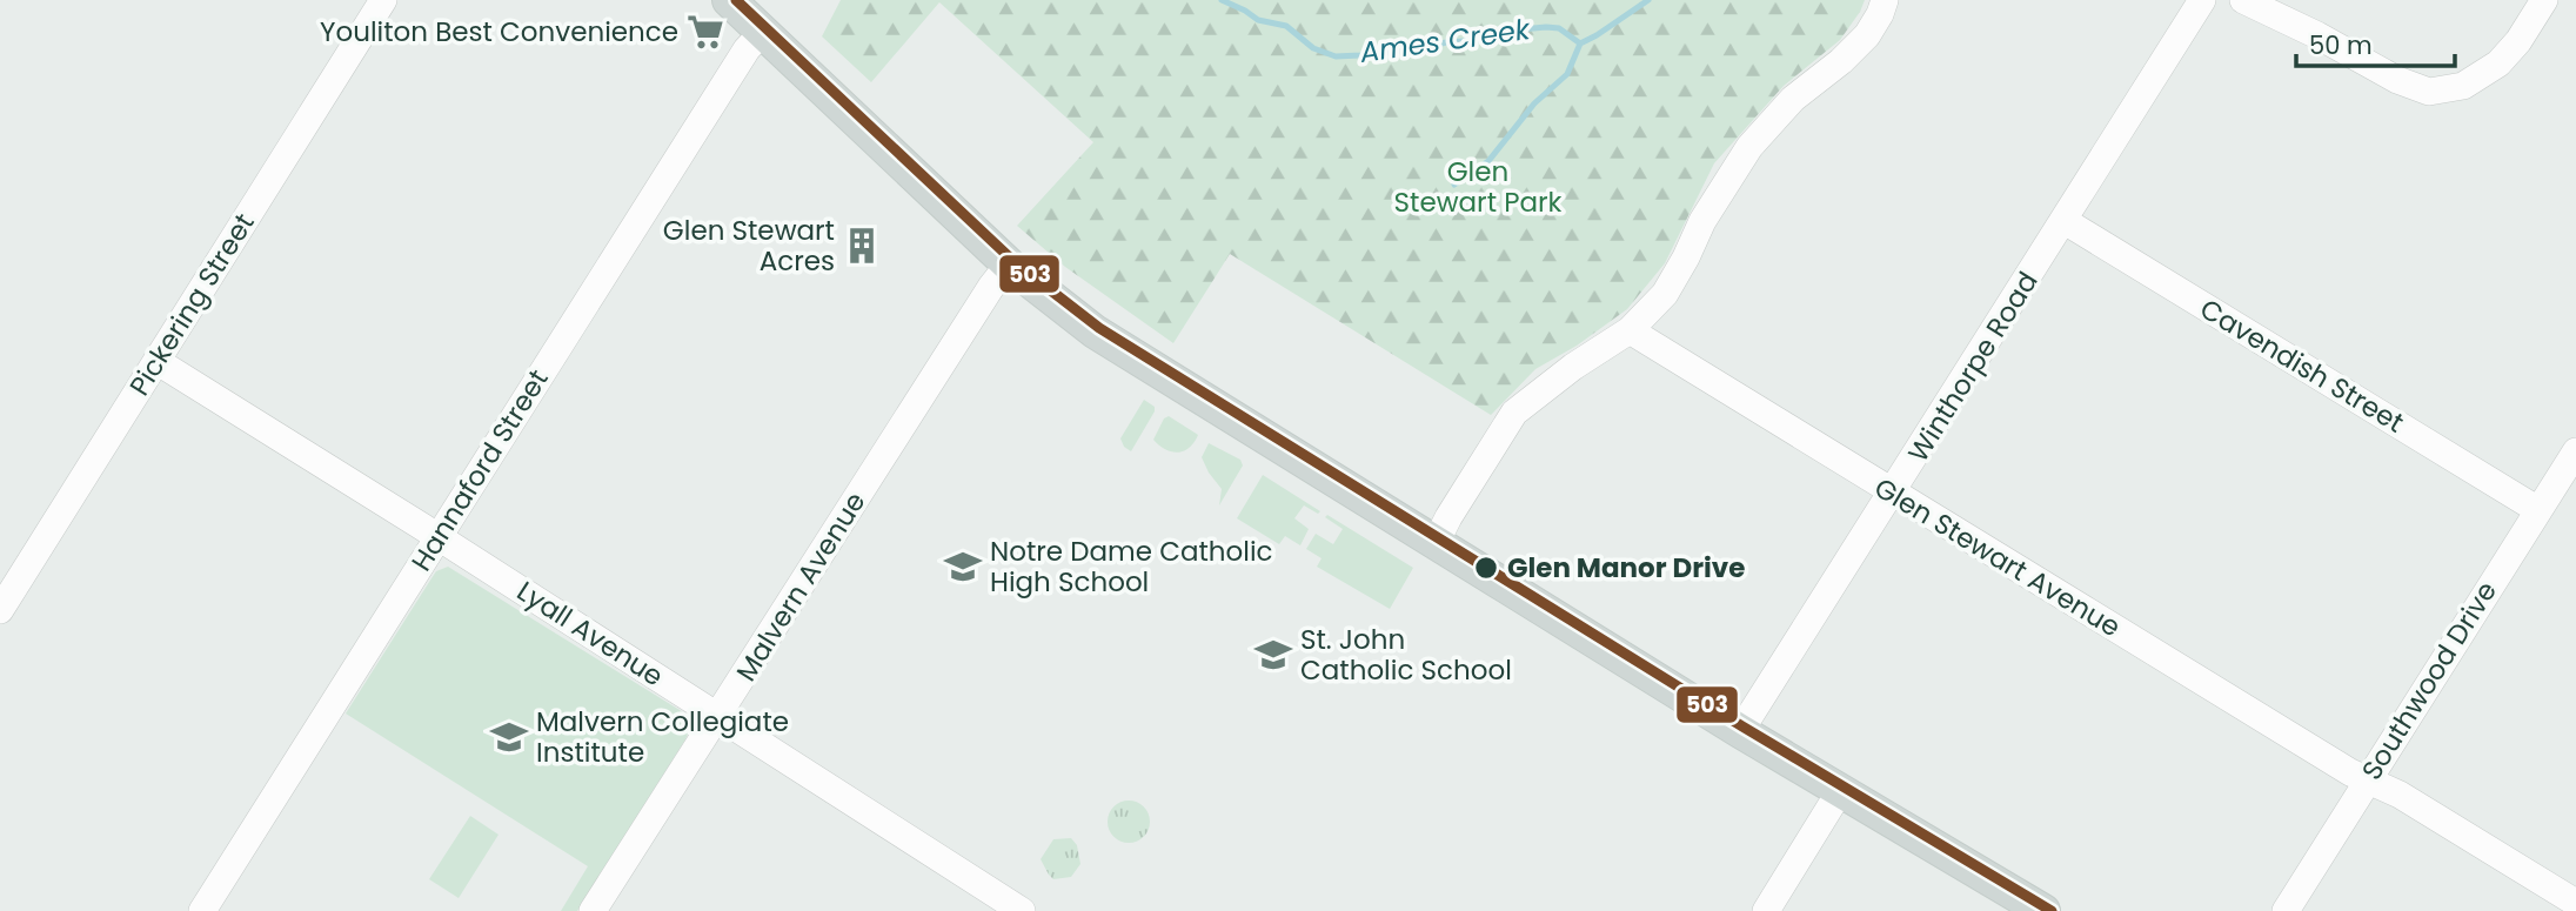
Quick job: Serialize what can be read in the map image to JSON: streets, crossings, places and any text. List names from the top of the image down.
{
  "streets": {
    "street": [
      "Pickering Street",
      "Cavendish Street",
      "Winthorpe Road",
      "Hannaford Street",
      "Glen Stewart Avenue",
      "Malvern Avenue",
      "Lyall Avenue",
      "Southwood Drive"
    ]
  },
  "crossings": [
    ["Pickering Street", "Lyall Avenue"],
    ["Cavendish Street", "Winthorpe Road"],
    ["Cavendish Street", "Southwood Drive"],
    ["Winthorpe Road", "Glen Stewart Avenue"],
    ["Hannaford Street", "Lyall Avenue"],
    ["Glen Stewart Avenue", "Southwood Drive"],
    ["Malvern Avenue", "Lyall Avenue"]
  ],
  "water": ["Ames Creek"],
  "parks": ["Glen Stewart Park"],
  "places": {
    "supermarket": ["Youliton Best Convenience"],
    "building": ["Glen Stewart Acres"],
    "school or university": ["Notre Dame Catholic High School", "St. John Catholic School", "Malvern Collegiate Institute"],
    "other": ["Glen Manor Drive"]
  },
  "lines": ["transit line 503"],
  "scale_bar": "50 m"
}
